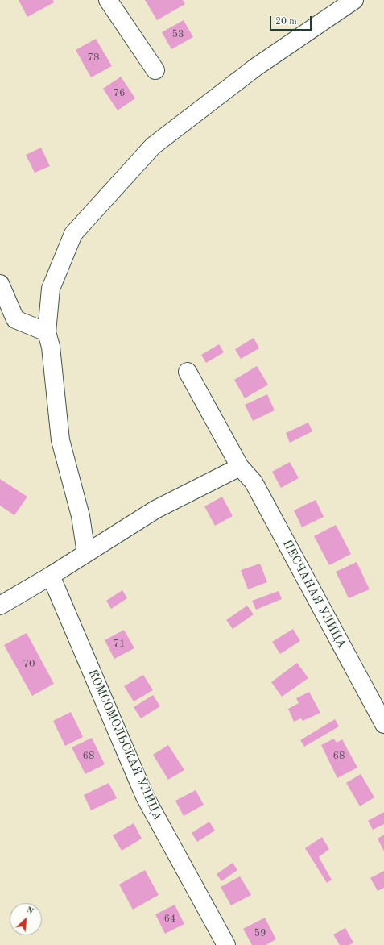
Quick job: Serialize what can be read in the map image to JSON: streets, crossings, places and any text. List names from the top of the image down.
{
  "streets": {
    "street": ["ПЕСЧАНАЯ УЛИЦА", "КОМСОМОЛЬСКАЯ УЛИЦА"]
  },
  "house_numbers": [
    "53",
    "78",
    "76",
    "71",
    "70",
    "68",
    "68",
    "64",
    "59"
  ],
  "scale_bar": "20 m",
  "north": "top right"
}
